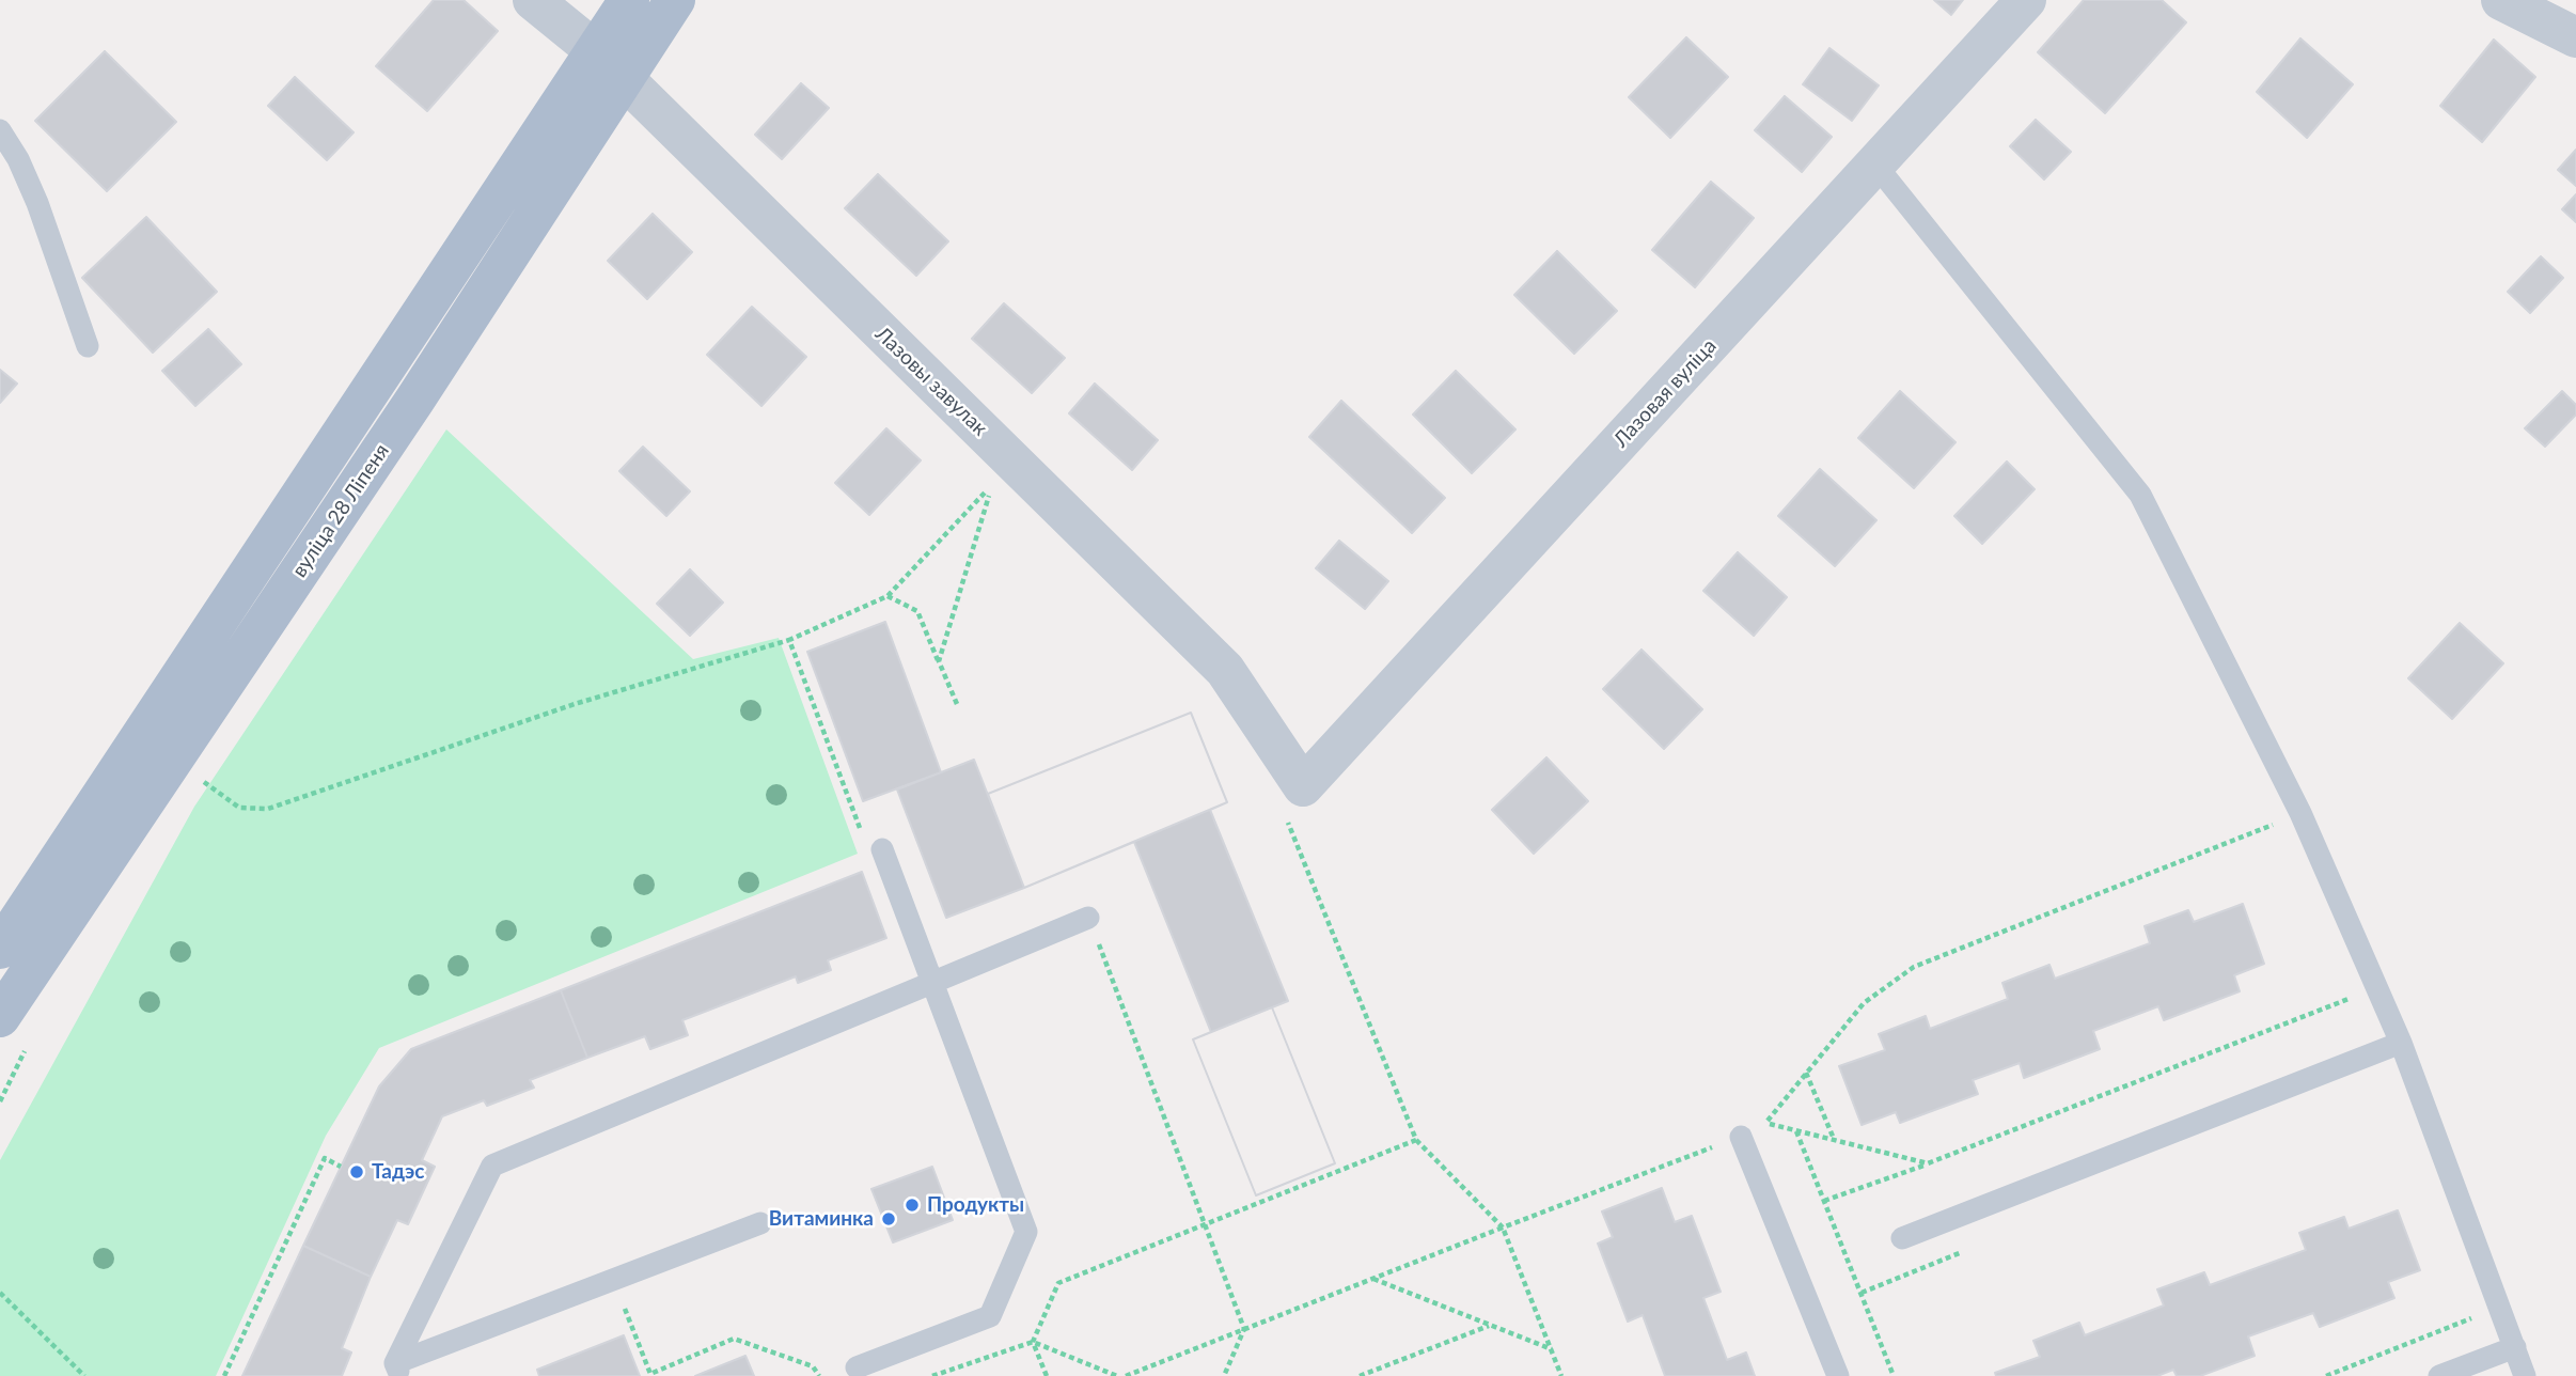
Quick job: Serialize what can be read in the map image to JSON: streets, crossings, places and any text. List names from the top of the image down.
{
  "streets": {
    "main road": ["вуліца 28 Ліпеня"],
    "street": ["Лазовы завулак", "Лазовая вуліца"]
  },
  "crossings": [
    ["Лазовы завулак", "Лазовая вуліца"],
    ["Лазовы завулак", "вуліца 28 Ліпеня"]
  ],
  "places": ["Тадэс", "Продукты", "Витаминка"]
}
